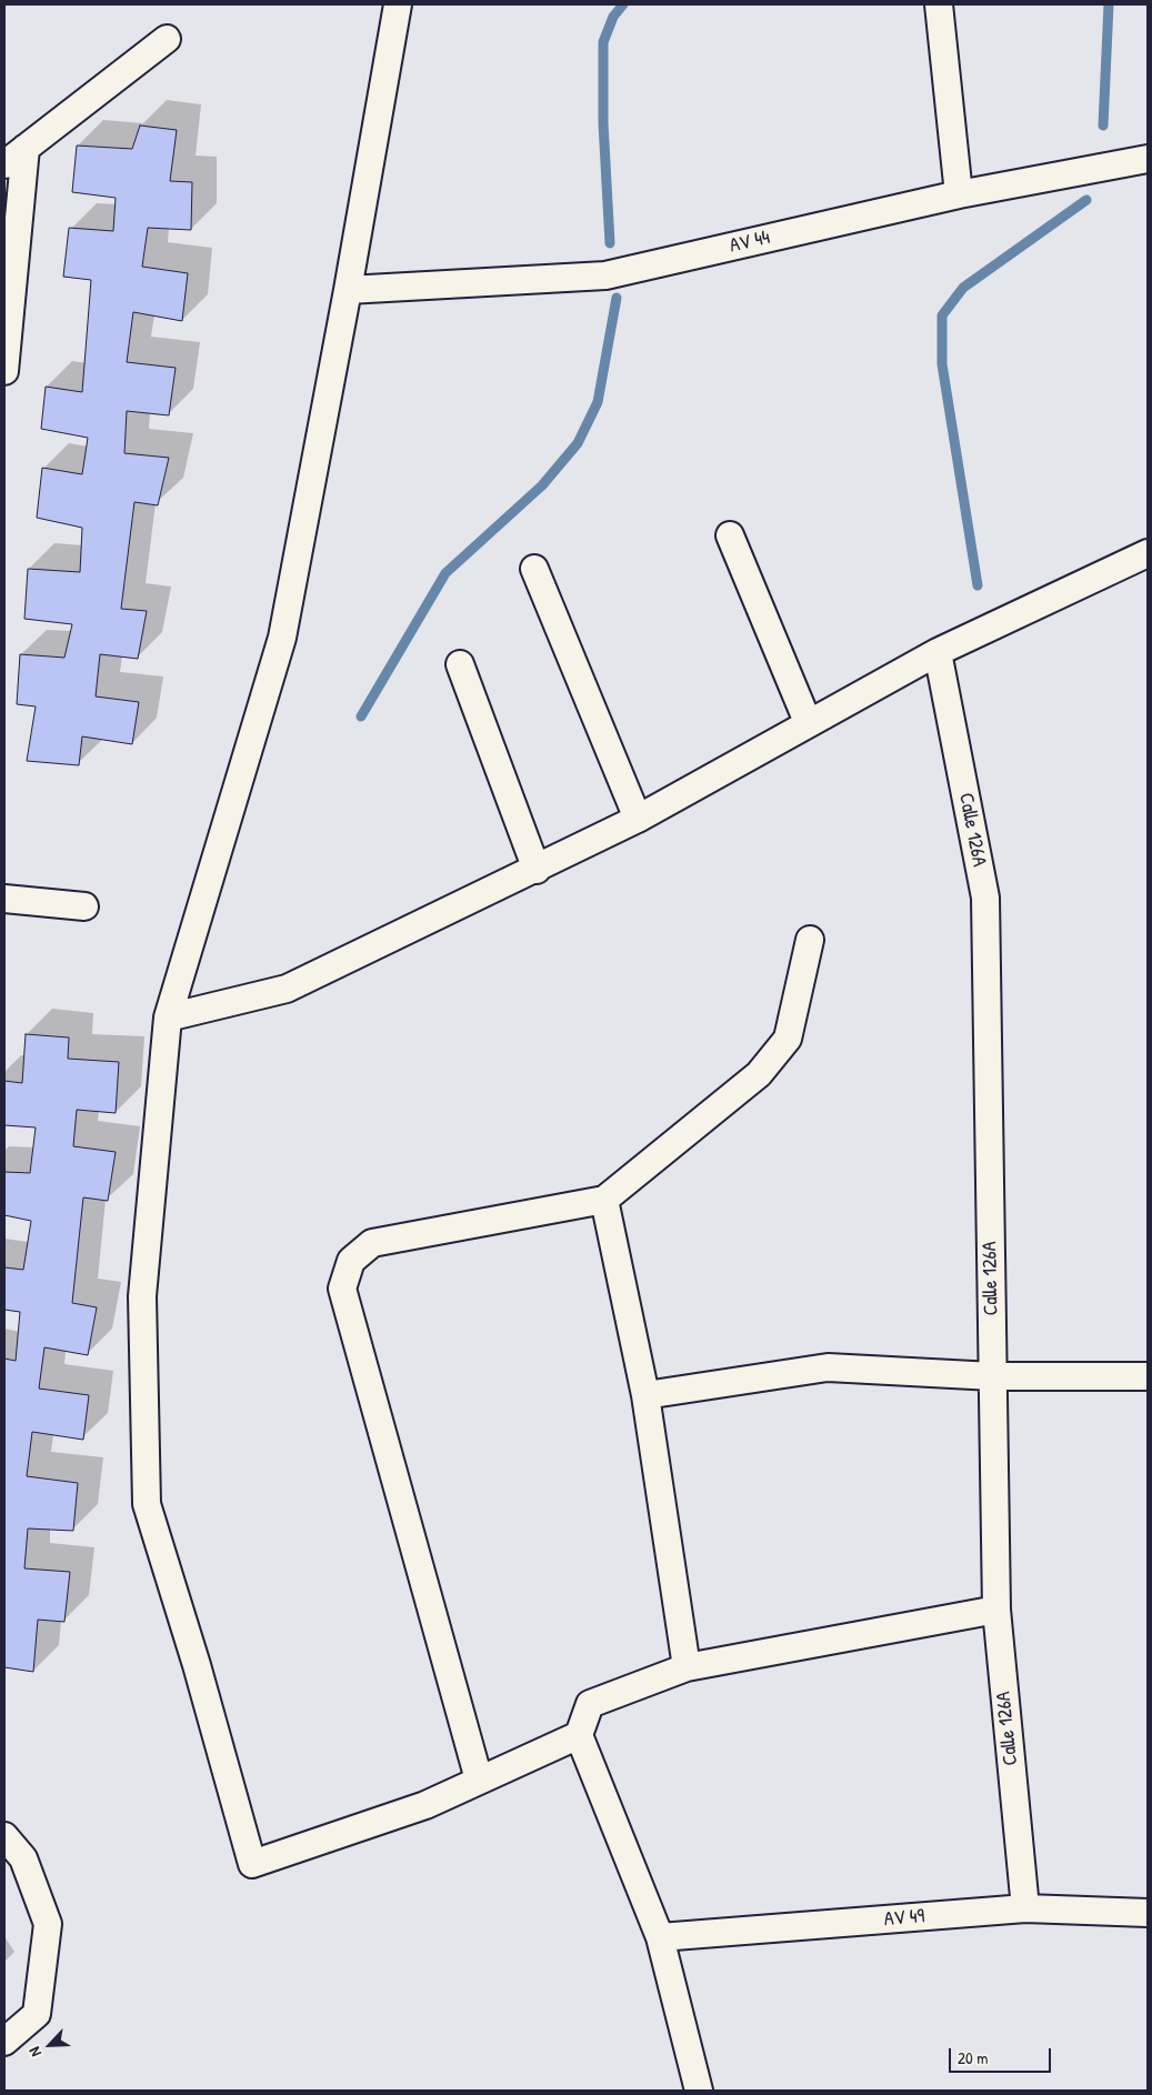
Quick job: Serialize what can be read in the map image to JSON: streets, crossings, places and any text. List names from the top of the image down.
{
  "streets": {
    "street": ["AV 44", "Calle 126A", "AV 49"]
  },
  "crossings": [
    ["Calle 126A", "AV 49"]
  ],
  "scale_bar": "20 m",
  "north": "bottom left"
}
